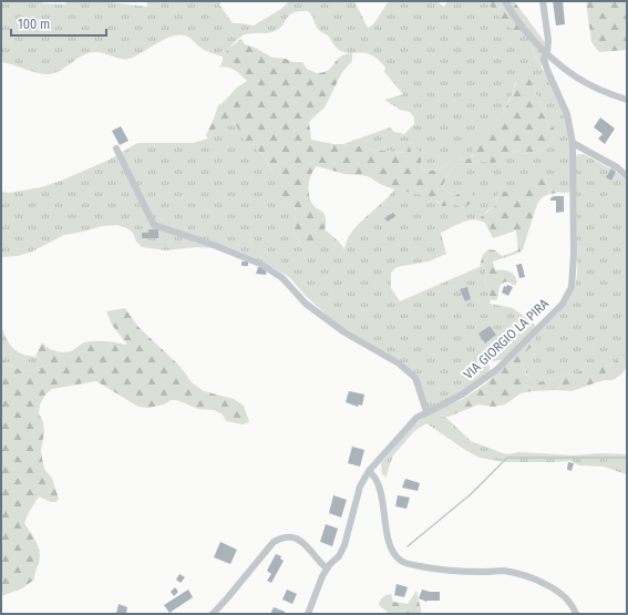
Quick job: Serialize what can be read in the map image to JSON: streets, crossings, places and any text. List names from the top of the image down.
{
  "streets": {
    "street": ["VIA GIORGIO LA PIRA"]
  },
  "scale_bar": "100 m"
}
